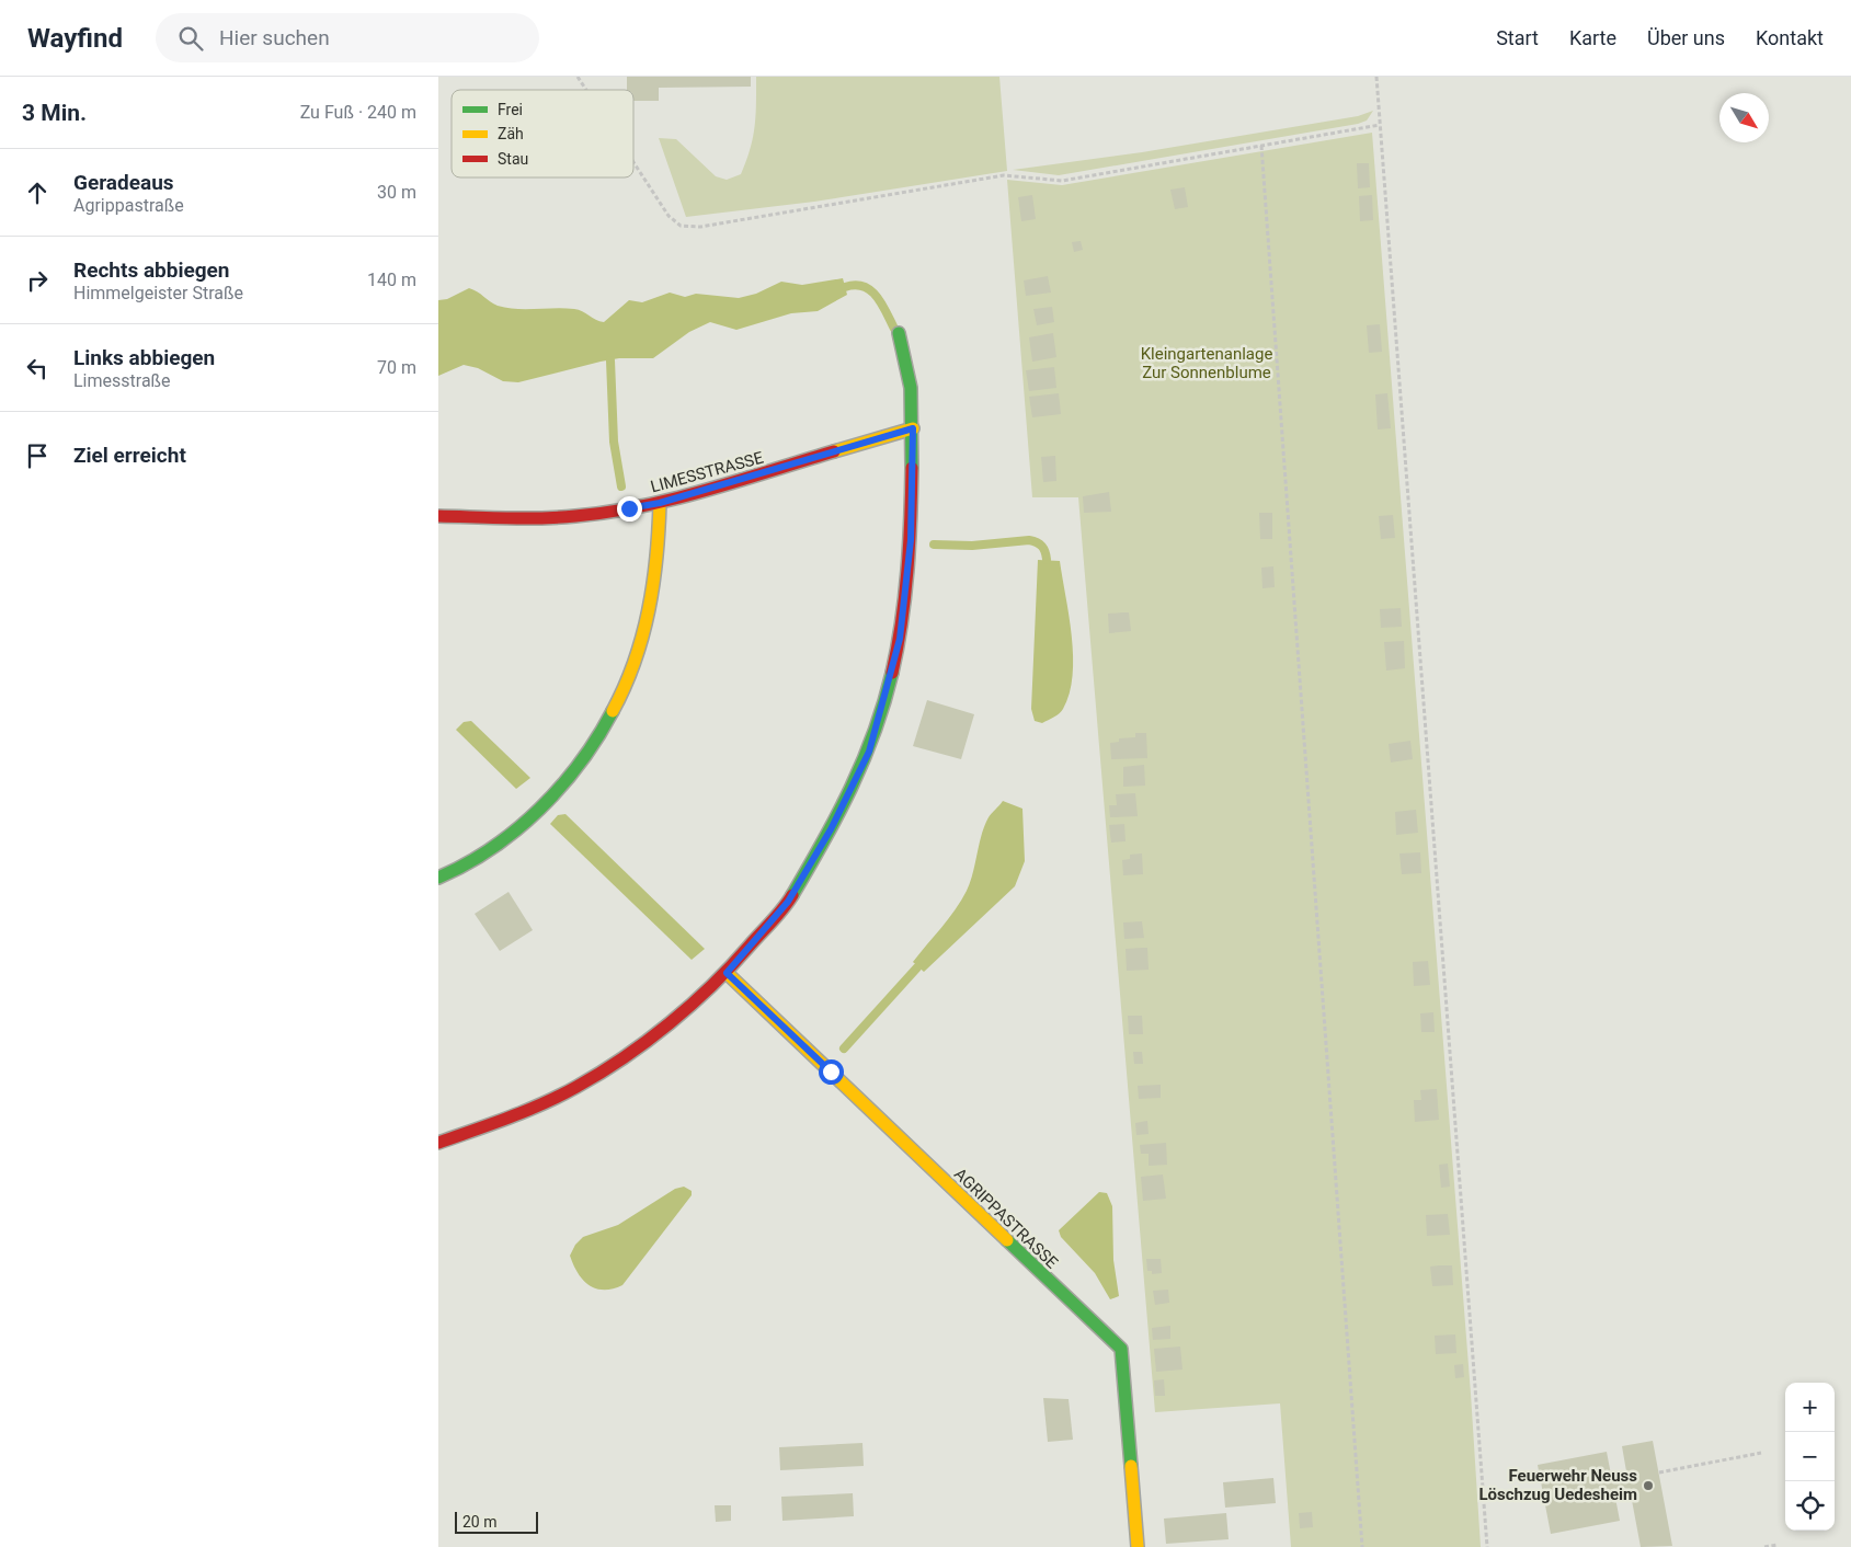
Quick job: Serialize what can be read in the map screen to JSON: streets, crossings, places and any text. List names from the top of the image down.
{
  "streets": {
    "street": ["LIMESSTRASSE", "AGRIPPASTRASSE"]
  },
  "parks": ["Kleingartenanlage Zur Sonnenblume"],
  "places": ["Feuerwehr Neuss Löschzug Uedesheim"],
  "legend": ["Frei", "Zäh", "Stau"],
  "scale_bar": "20 m",
  "north": "bottom right",
  "page": {
    "header": "Wayfind",
    "search": "Hier suchen",
    "nav": [
      "Start",
      "Karte",
      "Über uns",
      "Kontakt"
    ],
    "heading": ["3 Min.", "Zu Fuß · 240 m"],
    "list": [
      ["Geradeaus", "Agrippastraße", "30 m"],
      ["Rechts abbiegen", "Himmelgeister Straße", "140 m"],
      ["Links abbiegen", "Limesstraße", "70 m"],
      "Ziel erreicht"
    ],
    "map_buttons": ["+", "−"],
    "scale": "20 m"
  }
}
